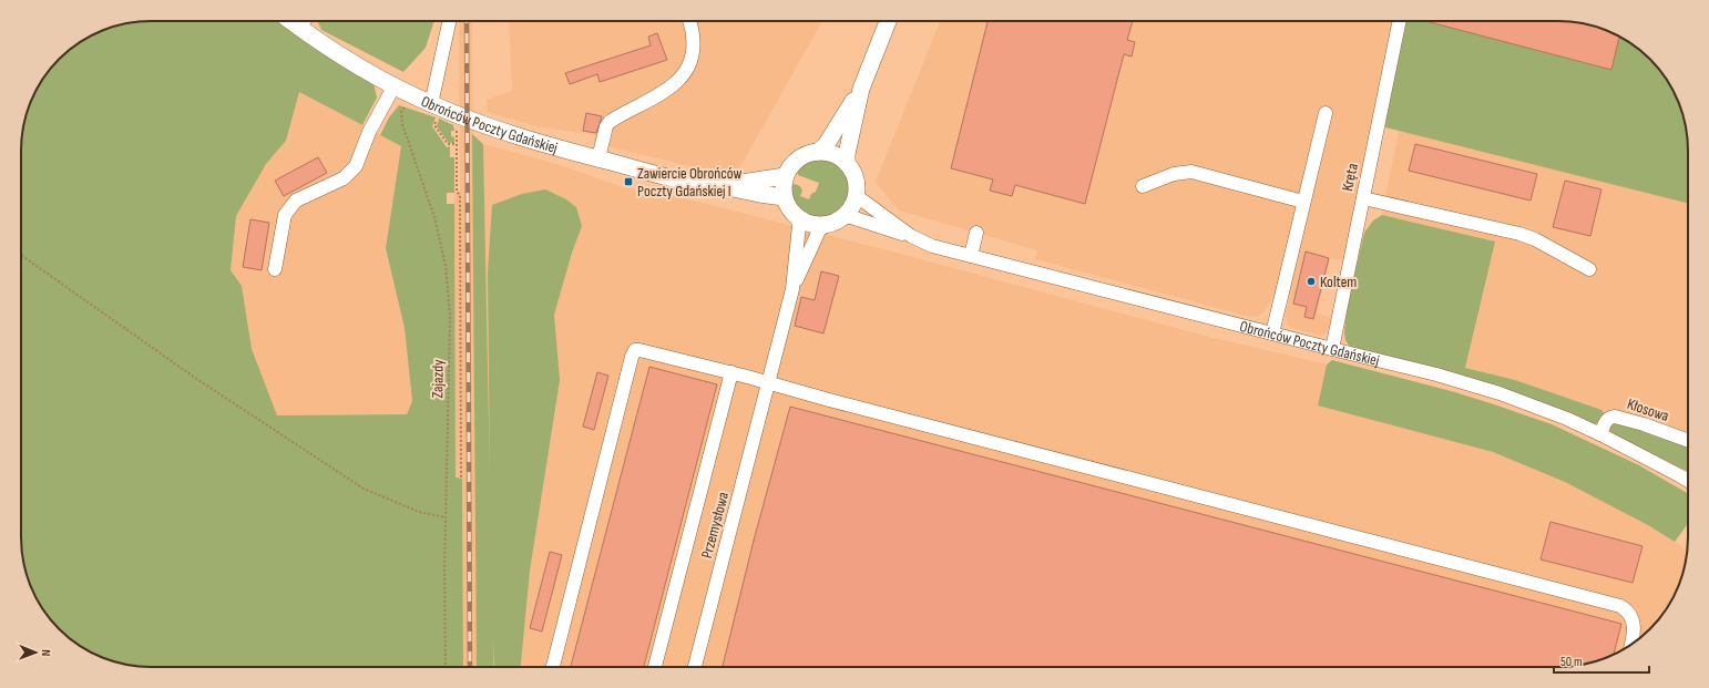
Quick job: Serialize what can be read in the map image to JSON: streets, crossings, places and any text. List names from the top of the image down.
{
  "streets": {
    "main road": ["Obrońców Poczty Gdańskiej"],
    "street": ["Kręta", "Kłosowa", "Przemysłowa"],
    "path": ["Zajazdy"]
  },
  "crossings": [
    ["Obrońców Poczty Gdańskiej", "Kręta"],
    ["Obrońców Poczty Gdańskiej", "Zajazdy"],
    ["Obrońców Poczty Gdańskiej", "Kłosowa"]
  ],
  "places": {
    "transit": ["Zawiercie Obrońców Poczty Gdańskiej I"],
    "other": ["Koltem"]
  },
  "scale_bar": "50 m",
  "north": "right"
}
